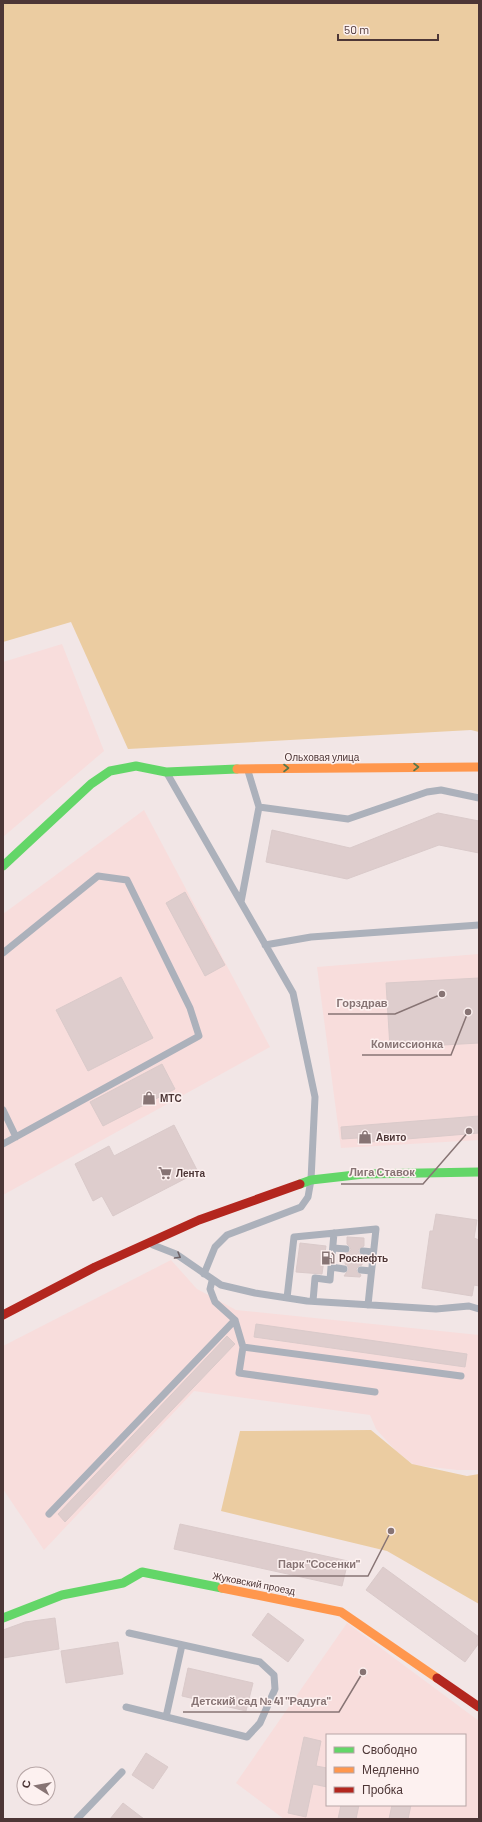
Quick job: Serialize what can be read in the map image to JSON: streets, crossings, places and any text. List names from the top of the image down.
{
  "streets": {
    "street": ["Ольховая улица", "Жуковский проезд"]
  },
  "one_way": ["Ольховая улица"],
  "places": {
    "other": [
      "Горздрав",
      "Комиссионка",
      "Лига Ставок",
      "Парк \"Сосенки\"",
      "Детский сад № 41 \"Радуга\""
    ],
    "shop": ["МТС", "Авито"],
    "supermarket": ["Лента"],
    "fuel station": ["Роснефть"]
  },
  "legend": ["Свободно", "Медленно", "Пробка"],
  "scale_bar": "50 m",
  "north": "left"
}
